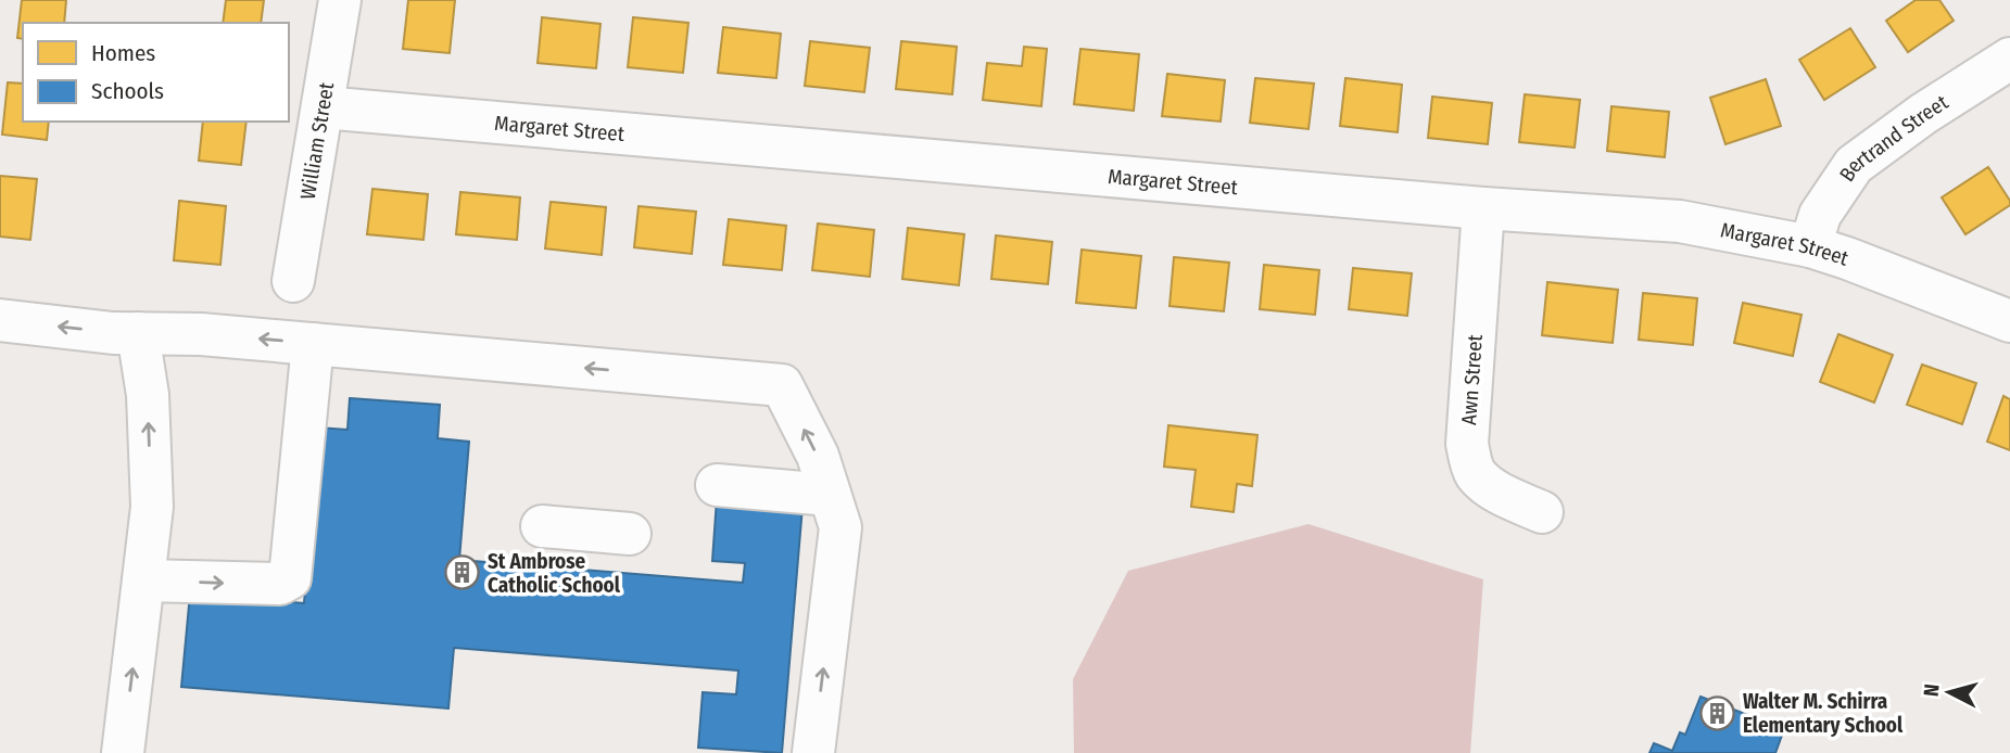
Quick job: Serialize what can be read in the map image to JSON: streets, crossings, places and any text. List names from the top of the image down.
{
  "streets": {
    "street": [
      "Margaret Street",
      "William Street",
      "Bertrand Street",
      "Awn Street"
    ]
  },
  "crossings": [
    ["Margaret Street", "William Street"],
    ["Margaret Street", "Bertrand Street"],
    ["Margaret Street", "Awn Street"]
  ],
  "places": {
    "building": ["St Ambrose Catholic School", "Walter M. Schirra Elementary School"]
  },
  "legend": ["Homes", "Schools"],
  "north": "left"
}
